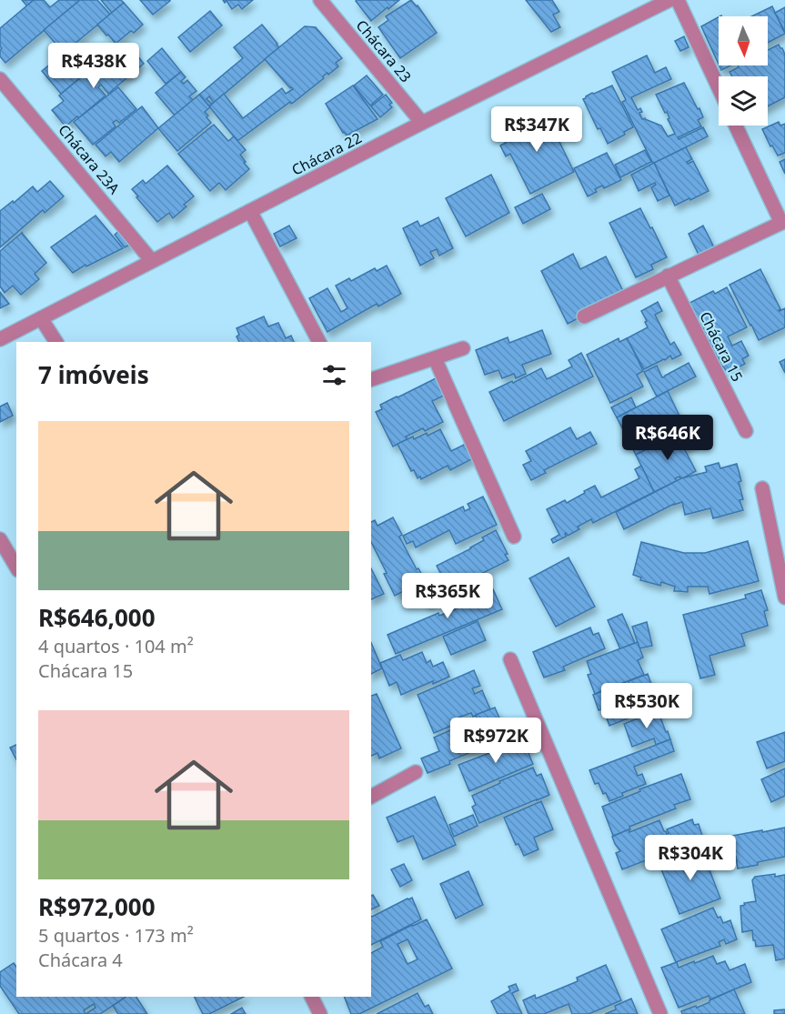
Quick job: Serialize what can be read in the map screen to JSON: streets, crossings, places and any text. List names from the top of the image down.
{
  "streets": {
    "street": [
      "Chácara 23",
      "Chácara 22",
      "Chácara 23A",
      "Chácara 15"
    ]
  },
  "crossings": [
    ["Chácara 23", "Chácara 22"],
    ["Chácara 22", "Chácara 23A"]
  ],
  "north": "bottom",
  "page": {
    "price": [
      "R$438K",
      "R$347K",
      "R$646K",
      "R$365K",
      "R$530K",
      "R$972K",
      "R$304K"
    ],
    "heading": "7 imóveis",
    "list": [
      {
        "name": "R$646,000",
        "note": "4 quartos · 104 m² · Chácara 15"
      },
      {
        "name": "R$972,000",
        "note": "5 quartos · 173 m² · Chácara 4"
      }
    ]
  }
}
